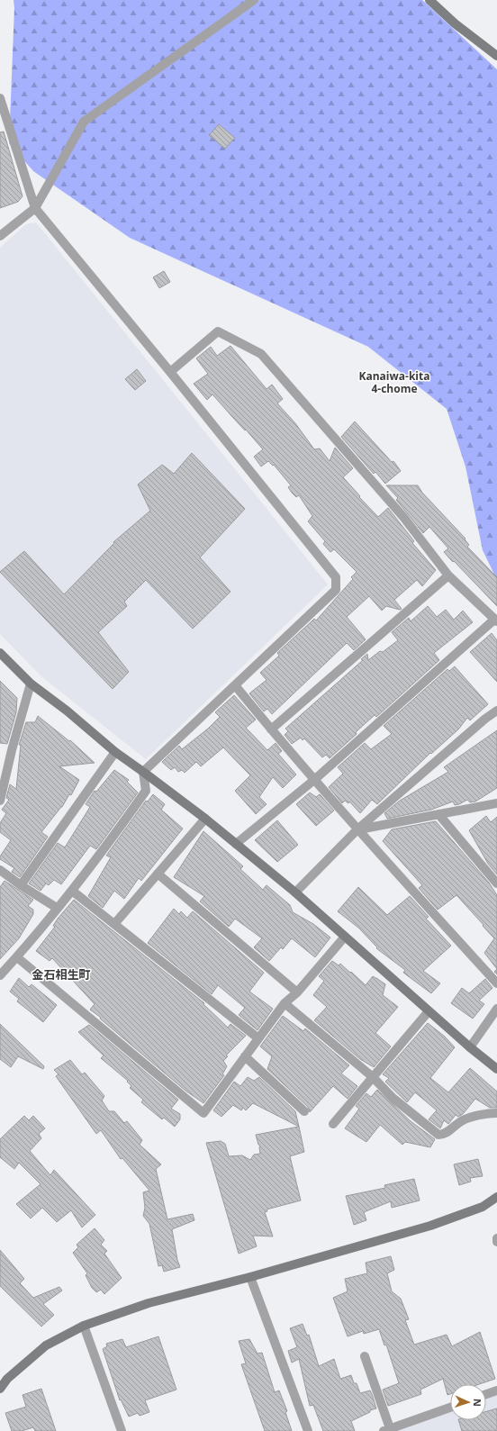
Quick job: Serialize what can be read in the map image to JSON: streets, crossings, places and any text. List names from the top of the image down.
{
  "districts": ["Kanaiwa-kita 4-chome", "金石相生町"],
  "north": "right"
}
